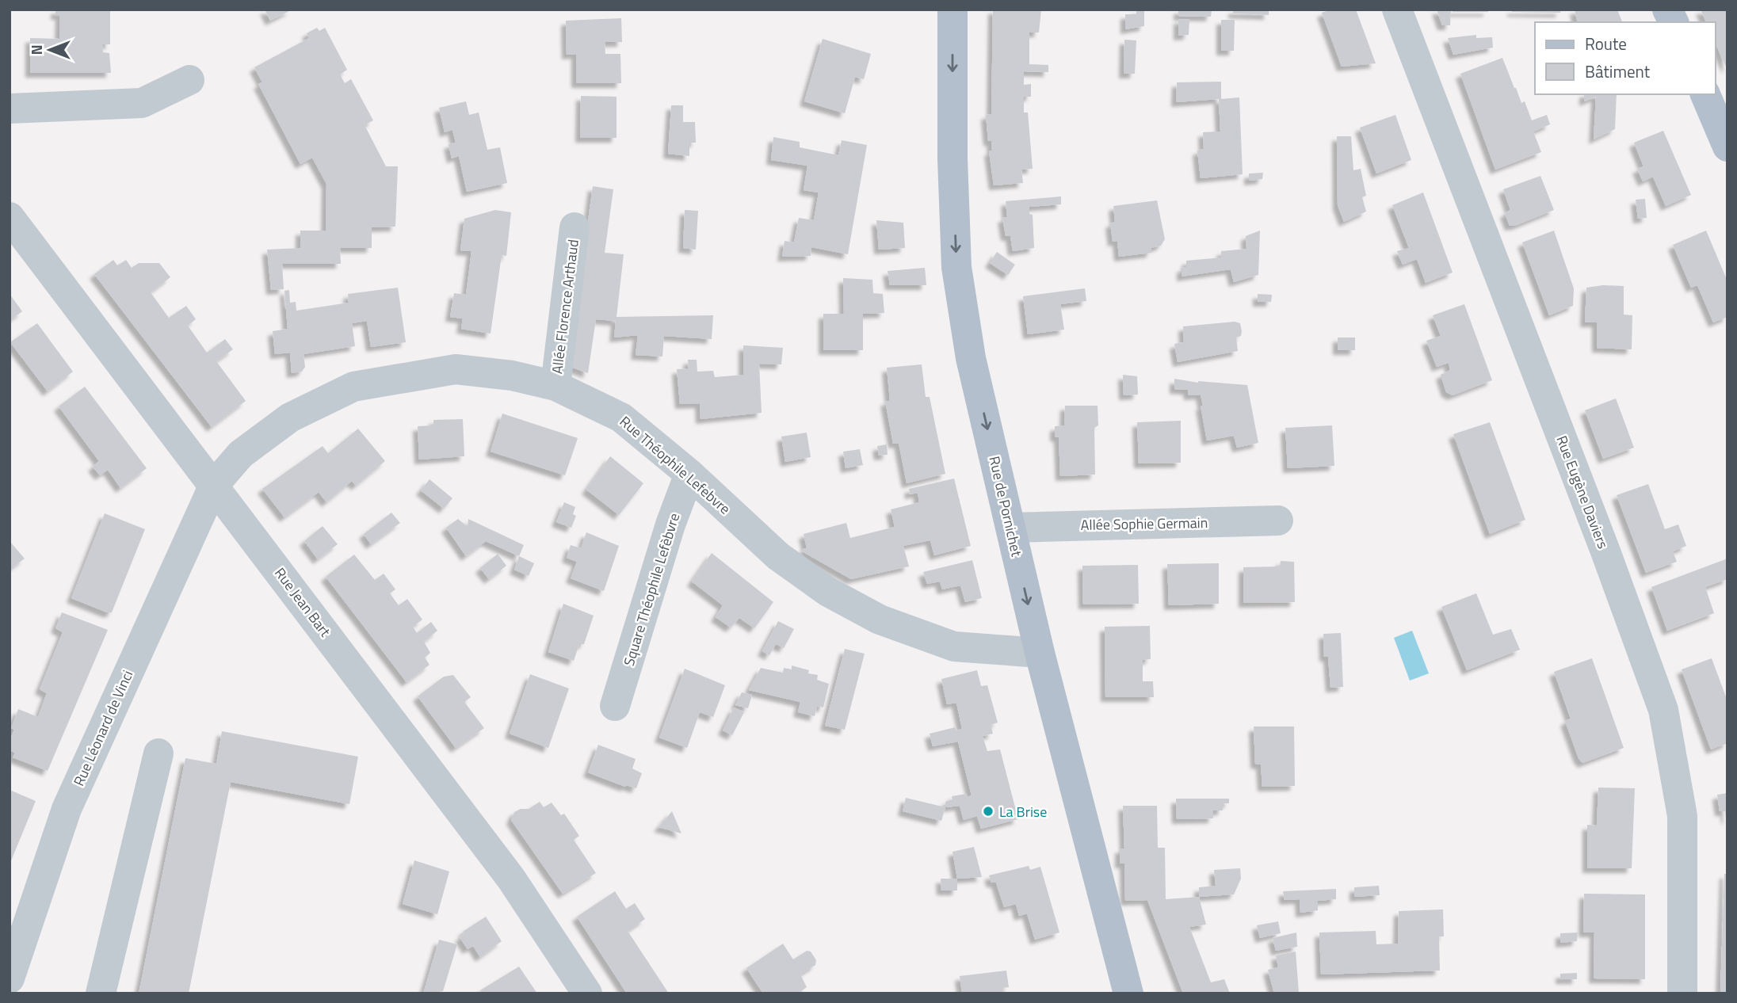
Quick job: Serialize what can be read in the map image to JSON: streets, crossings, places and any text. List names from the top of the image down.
{
  "streets": {
    "main road": ["Rue de Pornichet"],
    "street": [
      "Allée Florence Arthaud",
      "Rue Théophile Lefebvre",
      "Rue Eugène Daviers",
      "Allée Sophie Germain",
      "Square Théophile Lefèbvre",
      "Rue Jean Bart",
      "Rue Léonard de Vinci"
    ]
  },
  "crossings": [
    ["Allée Florence Arthaud", "Rue Théophile Lefebvre"],
    ["Rue Théophile Lefebvre", "Rue de Pornichet"],
    ["Rue Théophile Lefebvre", "Square Théophile Lefèbvre"],
    ["Rue Théophile Lefebvre", "Rue Jean Bart"],
    ["Rue Théophile Lefebvre", "Rue Léonard de Vinci"],
    ["Rue de Pornichet", "Allée Sophie Germain"],
    ["Rue Jean Bart", "Rue Léonard de Vinci"]
  ],
  "one_way": ["Rue de Pornichet"],
  "places": ["La Brise"],
  "legend": ["Route", "Bâtiment"],
  "north": "left"
}
